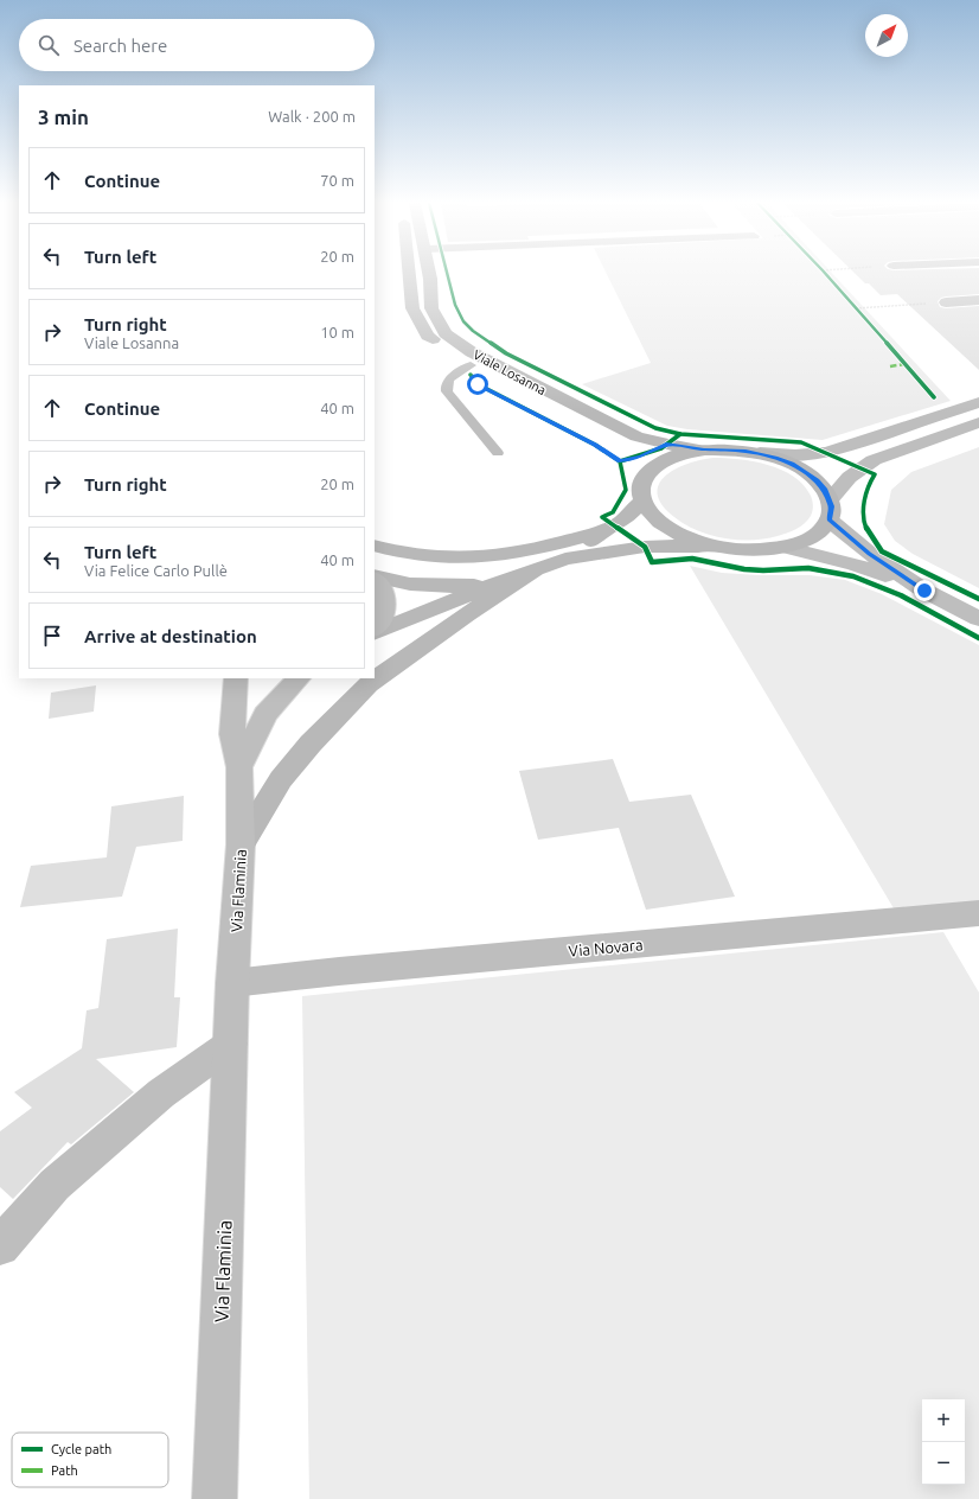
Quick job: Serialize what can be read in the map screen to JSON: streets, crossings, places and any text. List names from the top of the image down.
{
  "streets": {
    "main road": ["Viale Losanna"],
    "street": ["Via Flaminia", "Via Novara"]
  },
  "crossings": [
    ["Via Flaminia", "Via Novara"]
  ],
  "legend": ["Cycle path", "Path"],
  "north": "top right",
  "page": {
    "search": "Search here",
    "heading": ["3 min", "Walk · 200 m"],
    "list": [
      ["Continue", "70 m"],
      ["Turn left", "20 m"],
      ["Turn right", "Viale Losanna", "10 m"],
      ["Continue", "40 m"],
      ["Turn right", "20 m"],
      ["Turn left", "Via Felice Carlo Pullè", "40 m"],
      "Arrive at destination"
    ],
    "map_buttons": ["+", "−"]
  }
}
